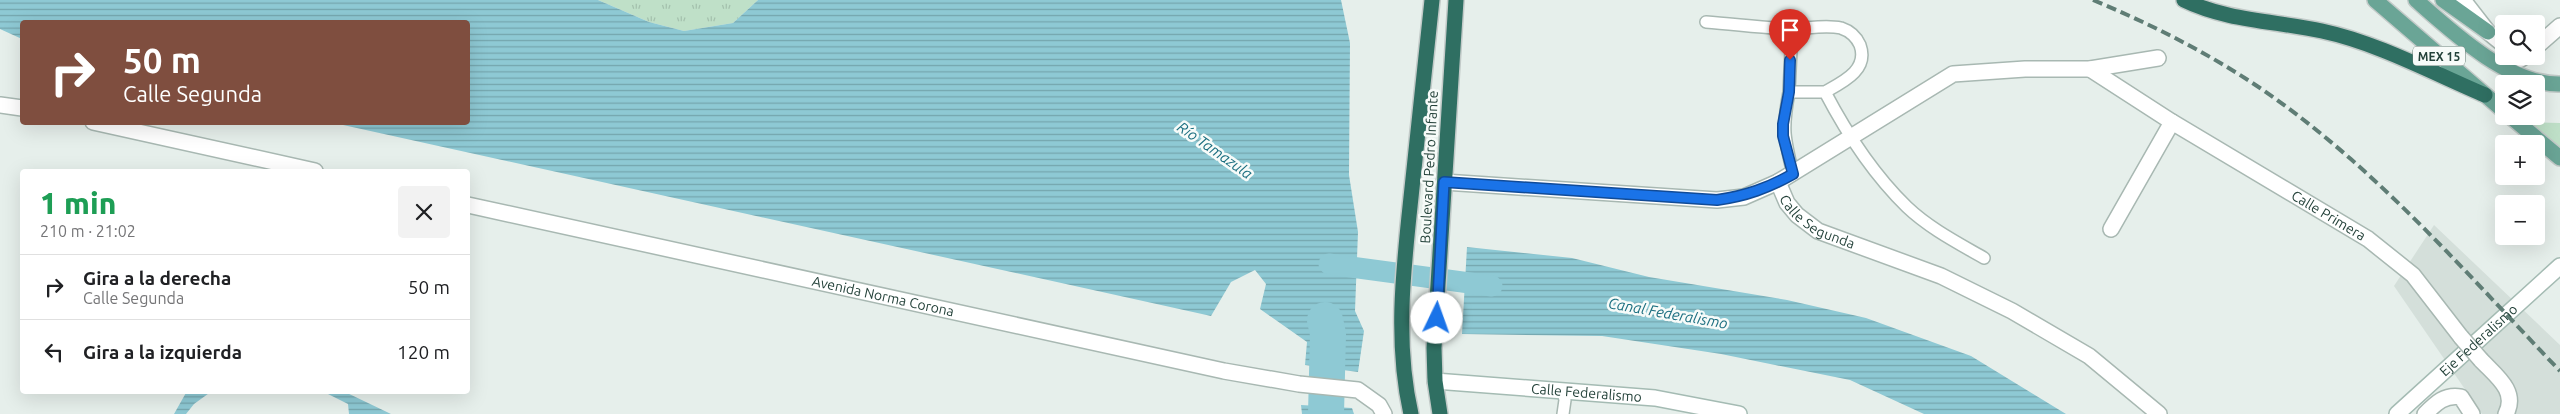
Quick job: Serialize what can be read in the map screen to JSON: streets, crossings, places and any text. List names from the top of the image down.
{
  "streets": {
    "highway": ["Boulevard Pedro Infante"],
    "main road": ["MEX 15"],
    "street": [
      "Calle Primera",
      "Calle Segunda",
      "Avenida Norma Corona",
      "Eje Federalismo",
      "Calle Federalismo"
    ]
  },
  "crossings": [
    ["Boulevard Pedro Infante", "Calle Segunda"],
    ["Boulevard Pedro Infante", "Calle Federalismo"]
  ],
  "water": ["Río Tamazula", "Canal Federalismo"],
  "page": {
    "map_buttons": ["+", "−"],
    "turn": ["50 m", "Calle Segunda"],
    "heading": ["1 min", "210 m · 21:02"],
    "list": [
      {
        "name": "Gira a la derecha",
        "note": "Calle Segunda",
        "value": "50 m"
      },
      {
        "name": "Gira a la izquierda",
        "value": "120 m"
      }
    ]
  }
}
